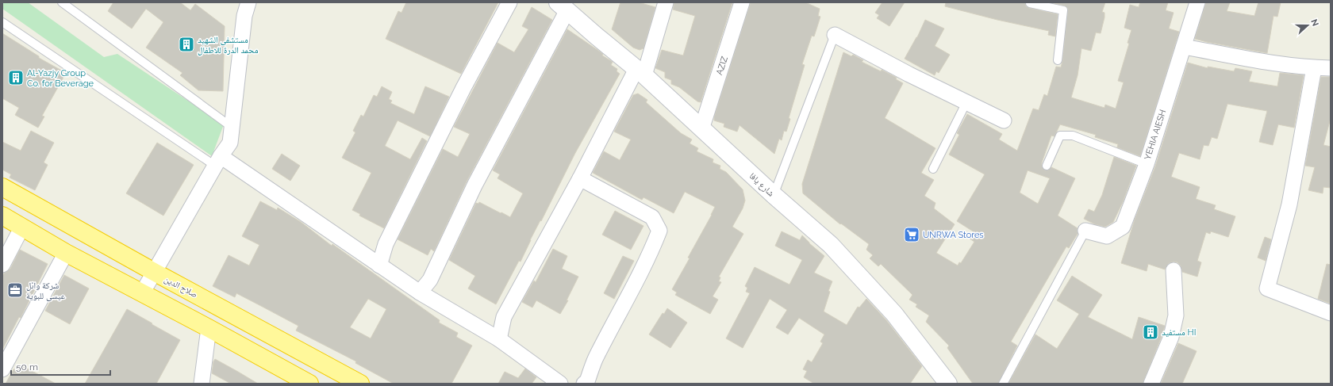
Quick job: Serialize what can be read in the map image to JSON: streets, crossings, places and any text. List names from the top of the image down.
{
  "streets": {
    "highway": ["صلاح الدين"],
    "street": ["AZIZ", "YEHIA AIESH", "شارع يافا"]
  },
  "crossings": [
    ["AZIZ", "شارع يافا"]
  ],
  "places": {
    "building": ["مستشفى الشهيد محمد الدرة للاطفال", "Al-Yazjy Group Co. for Beverage", "مستفيد HI"],
    "supermarket": ["UNRWA Stores"],
    "office": ["شركة وائل عيسى للبوية"]
  },
  "scale_bar": "50 m",
  "north": "right"
}
